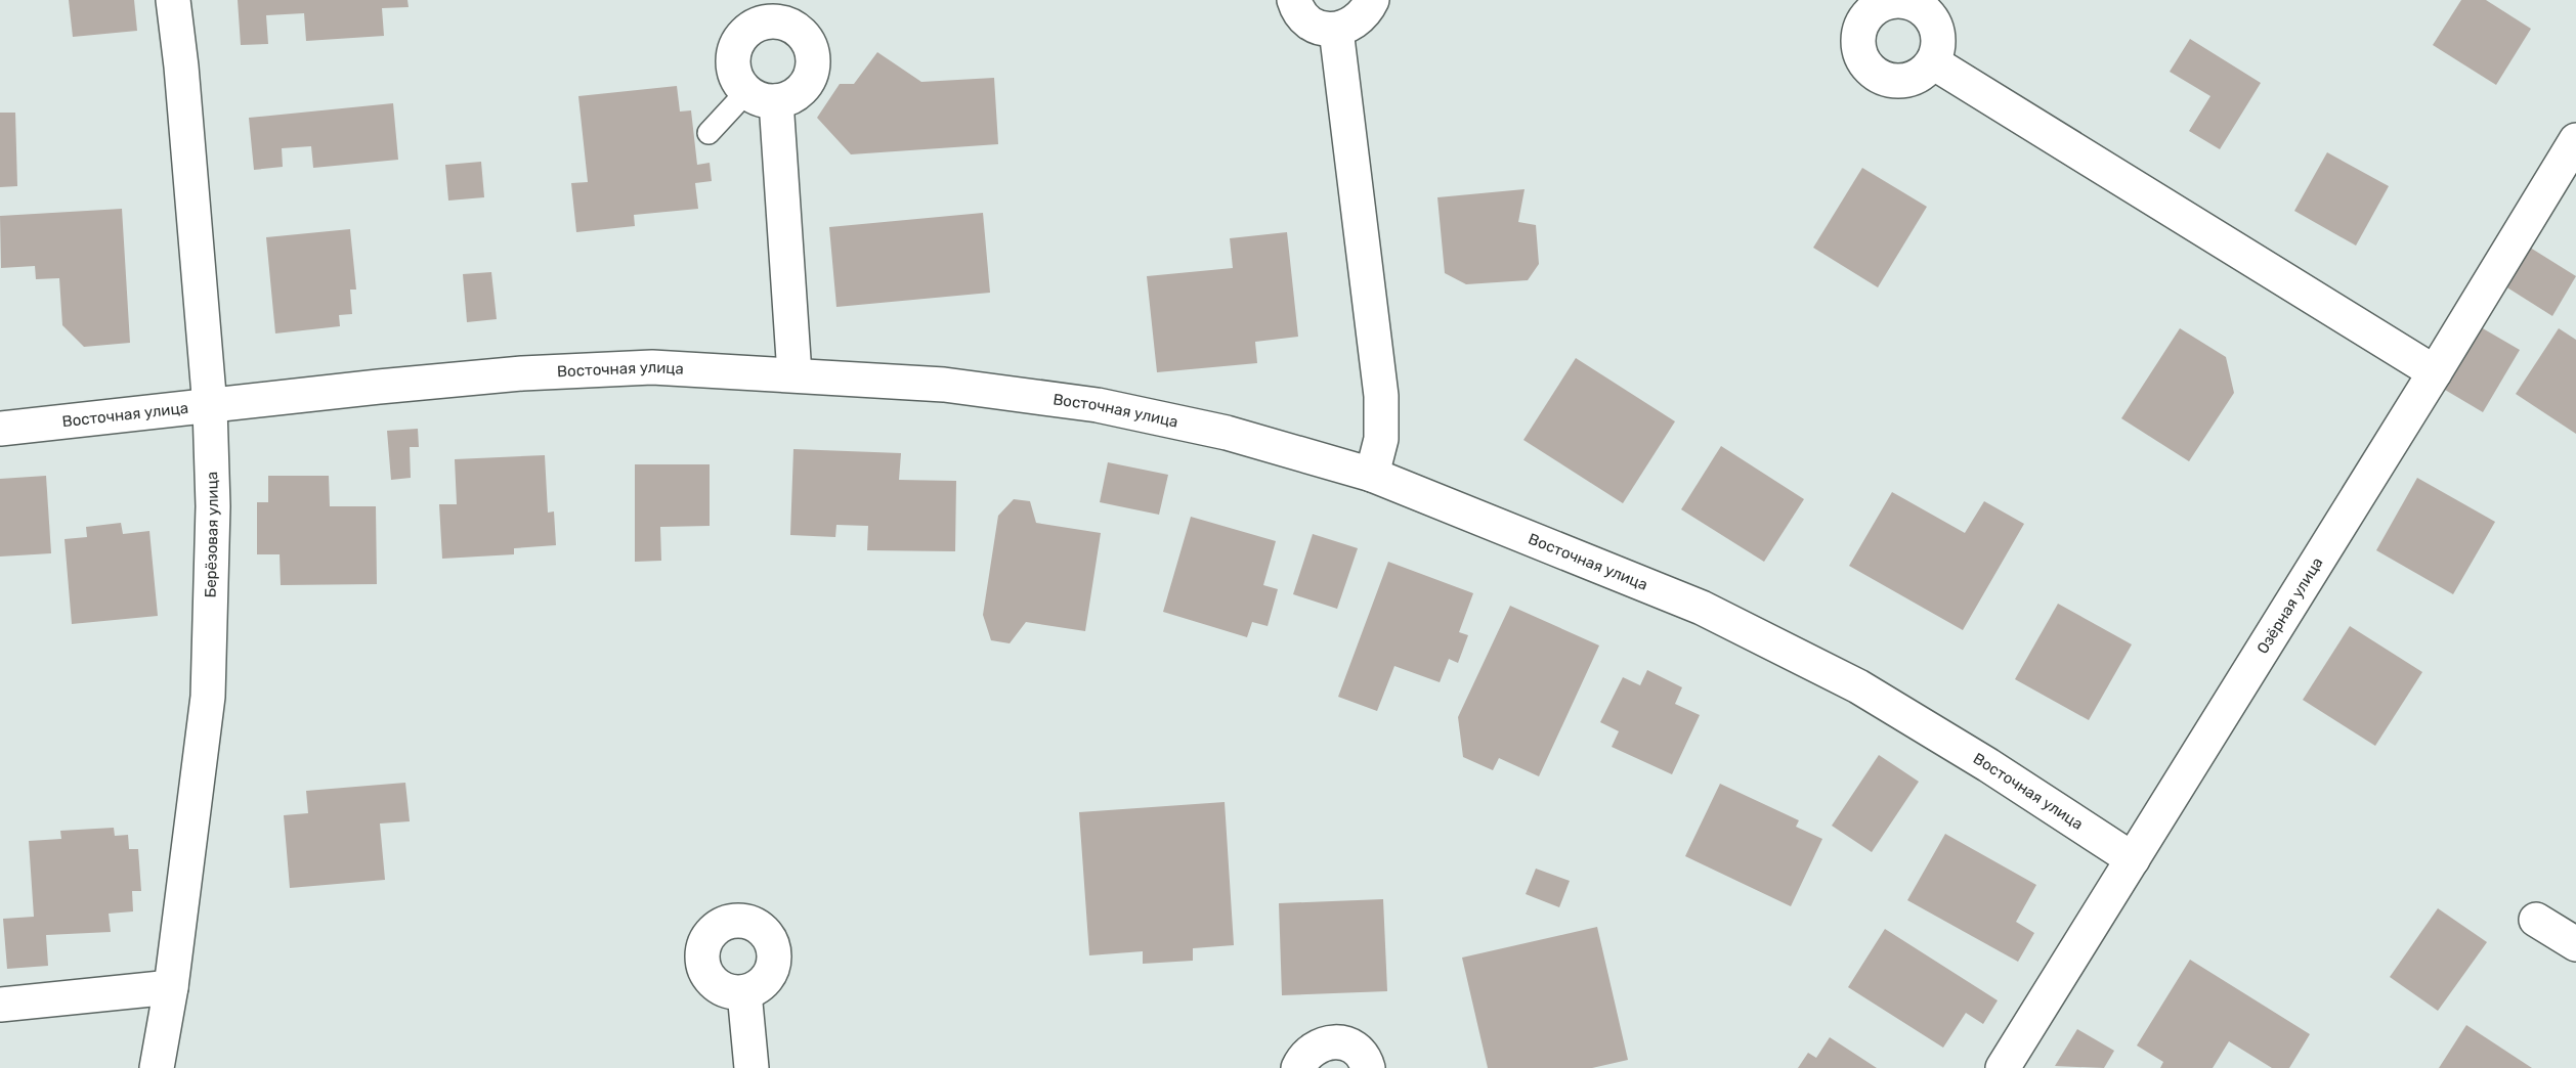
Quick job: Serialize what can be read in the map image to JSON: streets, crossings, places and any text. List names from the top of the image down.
{
  "streets": {
    "street": ["Восточная улица", "Берёзовая улица", "Озёрная улица"]
  },
  "crossings": [
    ["Восточная улица", "Берёзовая улица"],
    ["Восточная улица", "Озёрная улица"]
  ]
}
